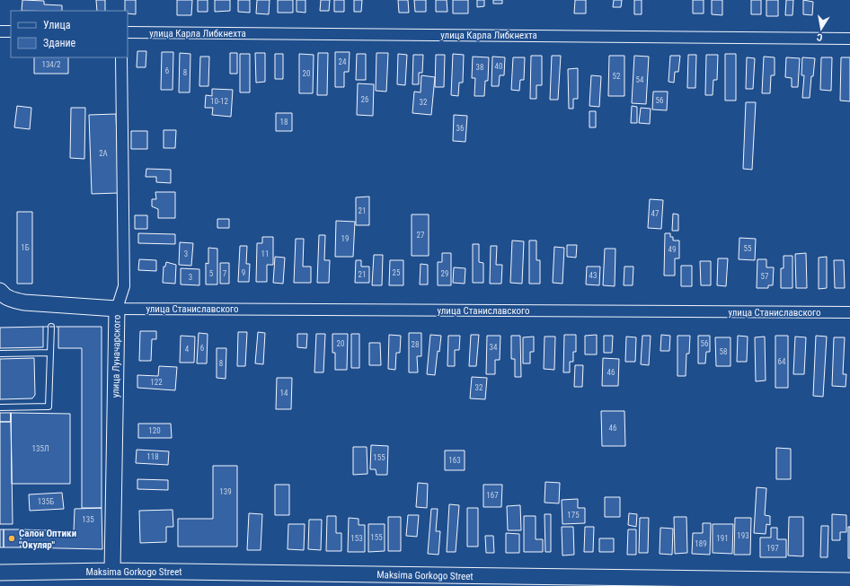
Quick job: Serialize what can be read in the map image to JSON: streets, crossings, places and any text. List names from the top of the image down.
{
  "streets": {
    "main road": ["улица Луначарского", "Maksima Gorkogo Street"],
    "street": ["улица Карла Либкнехта", "улица Станиславского"]
  },
  "crossings": [
    ["улица Станиславского", "улица Луначарского"],
    ["улица Луначарского", "Maksima Gorkogo Street"]
  ],
  "places": ["Салон Оптики \"Окуляр\""],
  "house_numbers": [
    "24",
    "134/2",
    "40",
    "38",
    "6",
    "8",
    "20",
    "52",
    "54",
    "26",
    "56",
    "10-12",
    "32",
    "18",
    "36",
    "2А",
    "21",
    "47",
    "27",
    "19",
    "1Б",
    "55",
    "49",
    "3",
    "11",
    "9",
    "25",
    "5",
    "7",
    "29",
    "21",
    "43",
    "57",
    "3",
    "20",
    "56",
    "28",
    "34",
    "6",
    "4",
    "58",
    "64",
    "8",
    "46",
    "122",
    "32",
    "14",
    "46",
    "120",
    "135Л",
    "118",
    "155",
    "163",
    "139",
    "167",
    "135Б",
    "175",
    "135",
    "193",
    "155",
    "153",
    "191",
    "189",
    "197"
  ],
  "legend": ["Улица", "Здание"],
  "north": "bottom"
}
